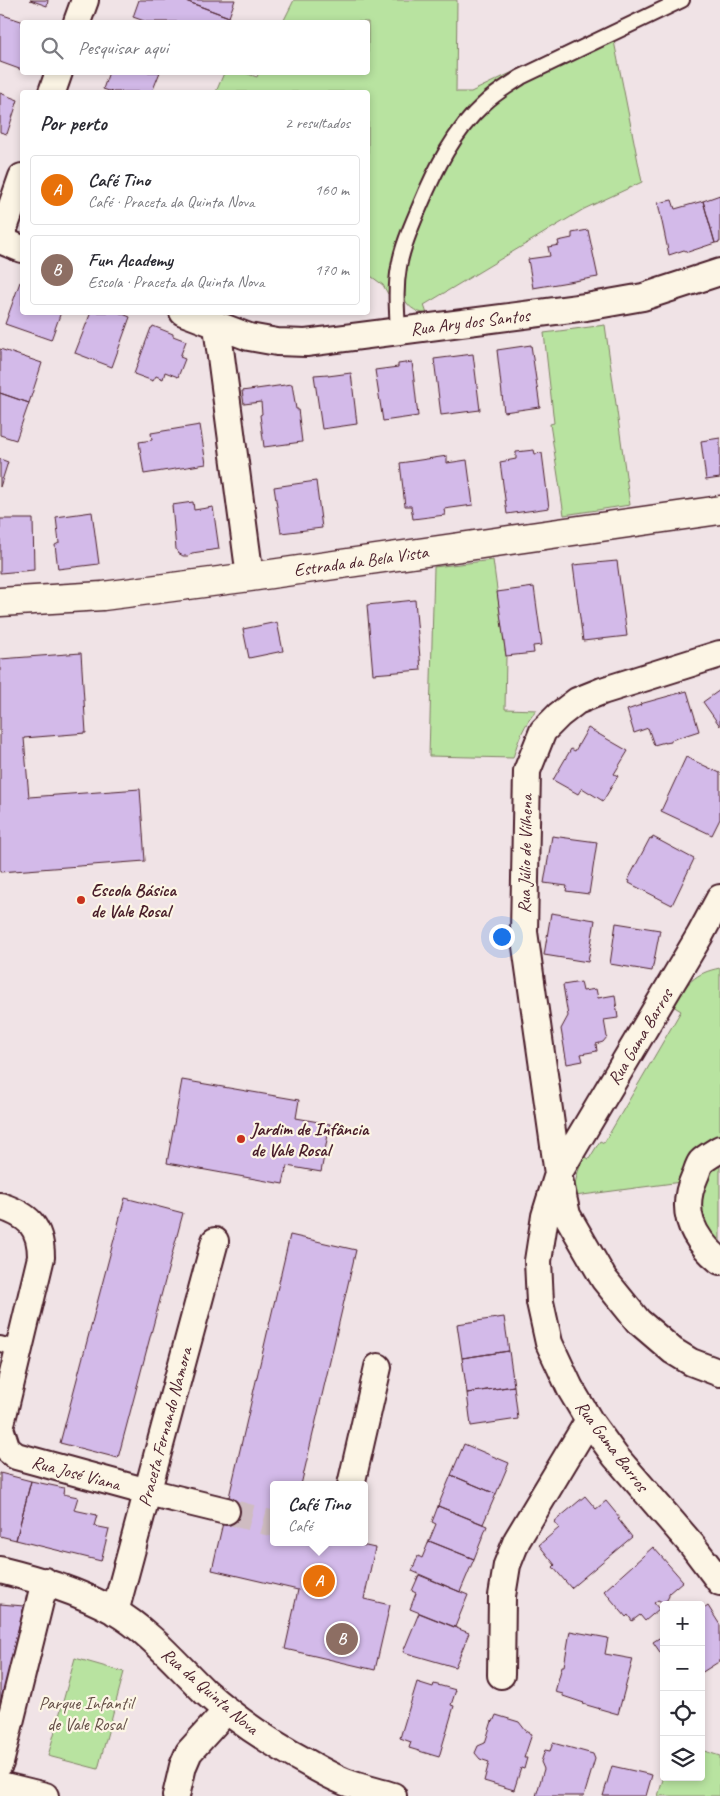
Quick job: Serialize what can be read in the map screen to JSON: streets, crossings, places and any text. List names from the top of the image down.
{
  "streets": {
    "street": [
      "Rua Ary dos Santos",
      "Estrada da Bela Vista",
      "Rua Júlio de Vilhena",
      "Rua Gama Barros",
      "Praceta Fernando Namora",
      "Rua José Viana",
      "Rua da Quinta Nova"
    ]
  },
  "crossings": [
    ["Rua Júlio de Vilhena", "Rua Gama Barros"],
    ["Praceta Fernando Namora", "Rua José Viana"],
    ["Praceta Fernando Namora", "Rua da Quinta Nova"]
  ],
  "parks": ["Parque Infantil de Vale Rosal"],
  "places": ["Escola Básica de Vale Rosal", "Jardim de Infância de Vale Rosal"],
  "page": {
    "search": "Pesquisar aqui",
    "heading": ["Por perto", "2 resultados"],
    "list": [
      {
        "mark": "A",
        "name": "Café Tino",
        "note": "Café · Praceta da Quinta Nova",
        "value": "160 m"
      },
      {
        "mark": "B",
        "name": "Fun Academy",
        "note": "Escola · Praceta da Quinta Nova",
        "value": "170 m"
      }
    ],
    "popup": ["Café Tino", "Café"],
    "pins": ["A", "B"],
    "map_buttons": ["+", "−"]
  }
}
